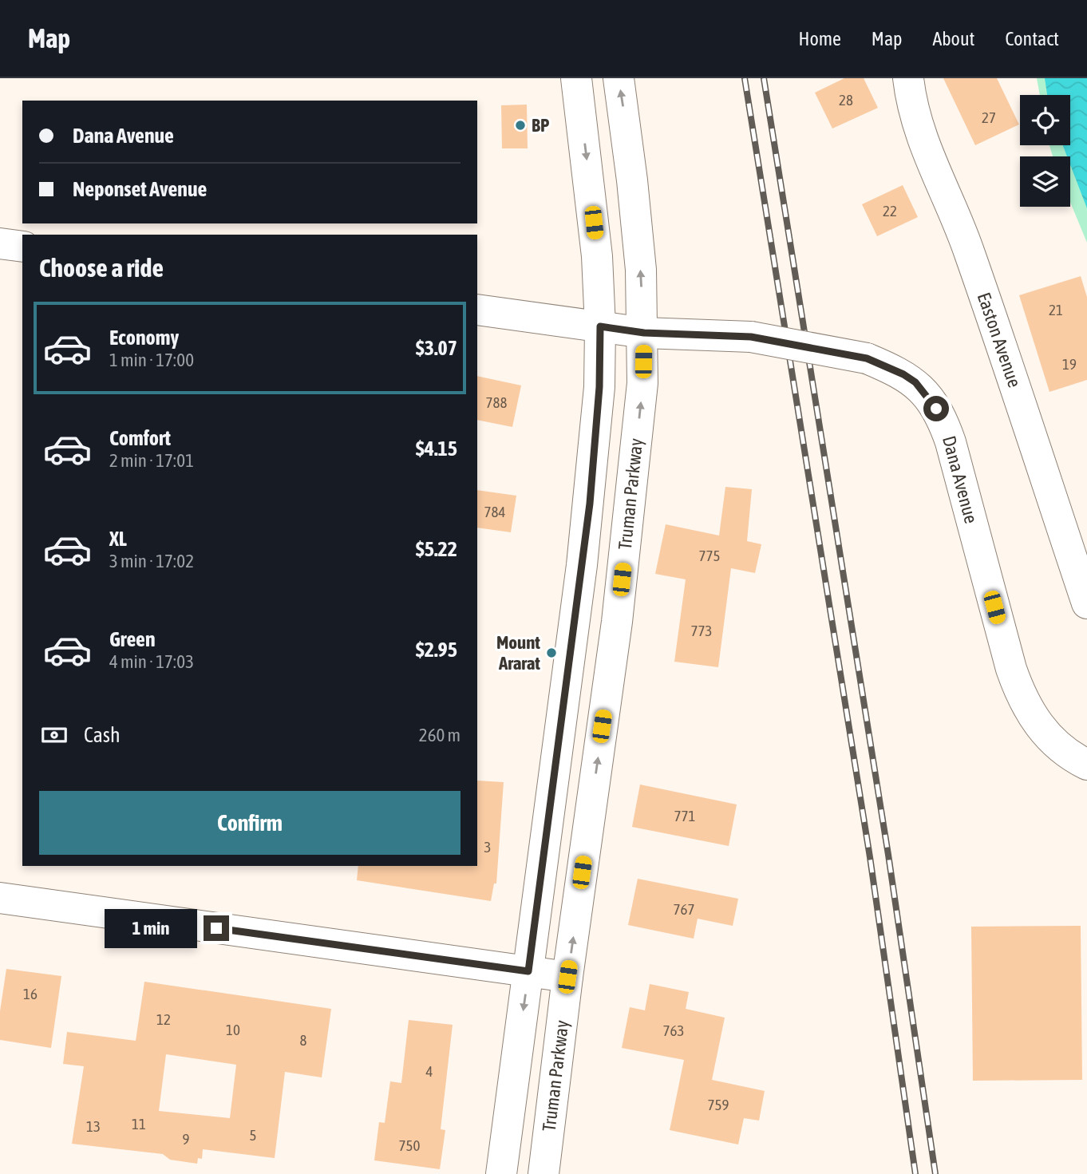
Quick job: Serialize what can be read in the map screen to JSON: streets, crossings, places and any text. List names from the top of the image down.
{
  "streets": {
    "main road": ["Easton Avenue", "Dana Avenue", "Truman Parkway"]
  },
  "crossings": [
    ["Dana Avenue", "Truman Parkway"]
  ],
  "places": ["BP", "Mount Ararat"],
  "house_numbers": [
    "28",
    "27",
    "22",
    "21",
    "19",
    "788",
    "784",
    "775",
    "773",
    "771",
    "3",
    "767",
    "16",
    "12",
    "10",
    "763",
    "8",
    "4",
    "759",
    "11",
    "13",
    "5",
    "9",
    "750"
  ],
  "page": {
    "header": "Map",
    "nav": [
      "Home",
      "Map",
      "About",
      "Contact"
    ],
    "banner": ["Dana Avenue", "Neponset Avenue"],
    "heading": "Choose a ride",
    "list": [
      {
        "name": "Economy",
        "note": "1 min · 17:00",
        "value": "$3.07"
      },
      {
        "name": "Comfort",
        "note": "2 min · 17:01",
        "value": "$4.15"
      },
      {
        "name": "XL",
        "note": "3 min · 17:02",
        "value": "$5.22"
      },
      {
        "name": "Green",
        "note": "4 min · 17:03",
        "value": "$2.95"
      }
    ],
    "pay": ["Cash", "260 m"],
    "buttons": "Confirm",
    "bubble": "1 min"
  }
}
